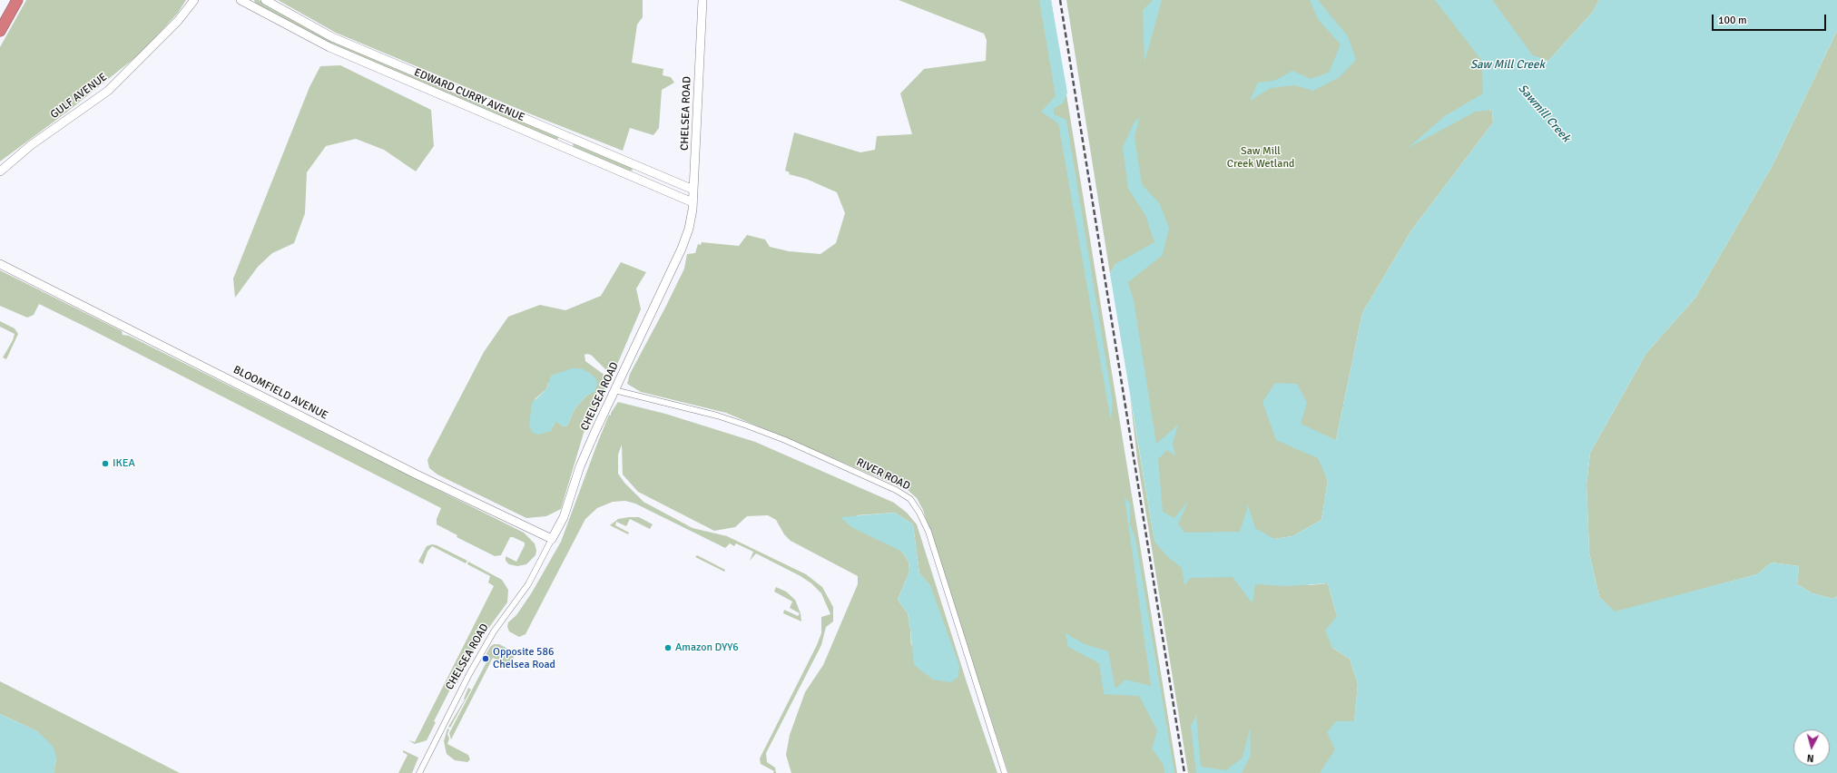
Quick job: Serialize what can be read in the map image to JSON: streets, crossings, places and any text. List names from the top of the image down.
{
  "streets": {
    "street": [
      "EDWARD CURRY AVENUE",
      "GULF AVENUE",
      "CHELSEA ROAD",
      "BLOOMFIELD AVENUE",
      "RIVER ROAD"
    ]
  },
  "crossings": [
    ["EDWARD CURRY AVENUE", "CHELSEA ROAD"],
    ["CHELSEA ROAD", "BLOOMFIELD AVENUE"],
    ["CHELSEA ROAD", "RIVER ROAD"]
  ],
  "water": ["Saw Mill Creek", "Sawmill Creek"],
  "parks": ["Saw Mill Creek Wetland"],
  "places": ["IKEA", "Amazon DYY6", "Opposite 586 Chelsea Road"],
  "scale_bar": "100 m",
  "north": "bottom"
}
